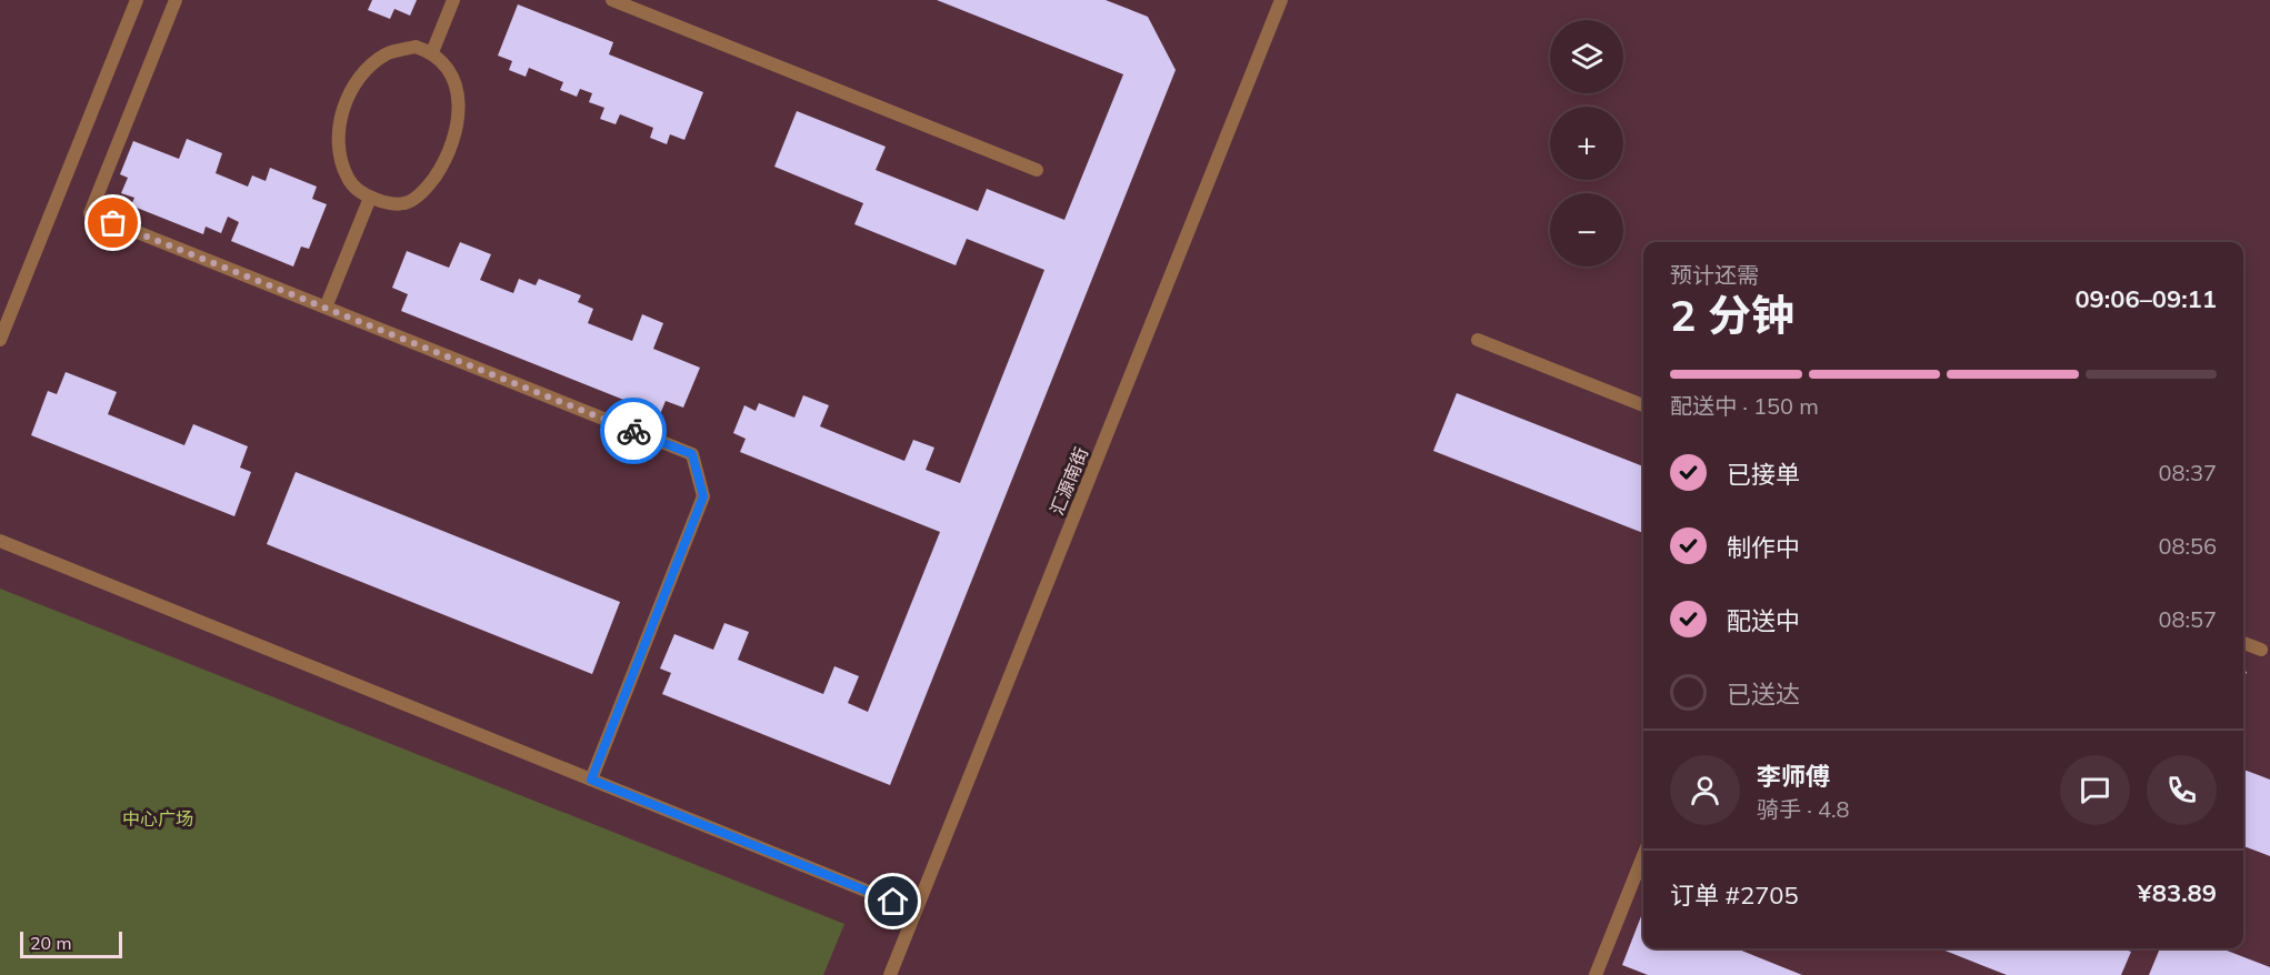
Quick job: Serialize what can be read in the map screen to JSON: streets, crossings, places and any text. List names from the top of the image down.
{
  "streets": {
    "street": ["汇源南街"]
  },
  "parks": ["中心广场"],
  "scale_bar": "20 m",
  "page": {
    "map_buttons": ["+", "−"],
    "heading": ["2 分钟", "预计还需", "09:06–09:11"],
    "panel": [
      "李师傅",
      "骑手 · 4.8",
      "订单 #2705",
      "¥83.89"
    ],
    "bar": "配送中 · 150 m",
    "list": [
      ["已接单", "08:37"],
      ["制作中", "08:56"],
      ["配送中", "08:57"],
      "已送达"
    ],
    "scale": "20 m"
  }
}
